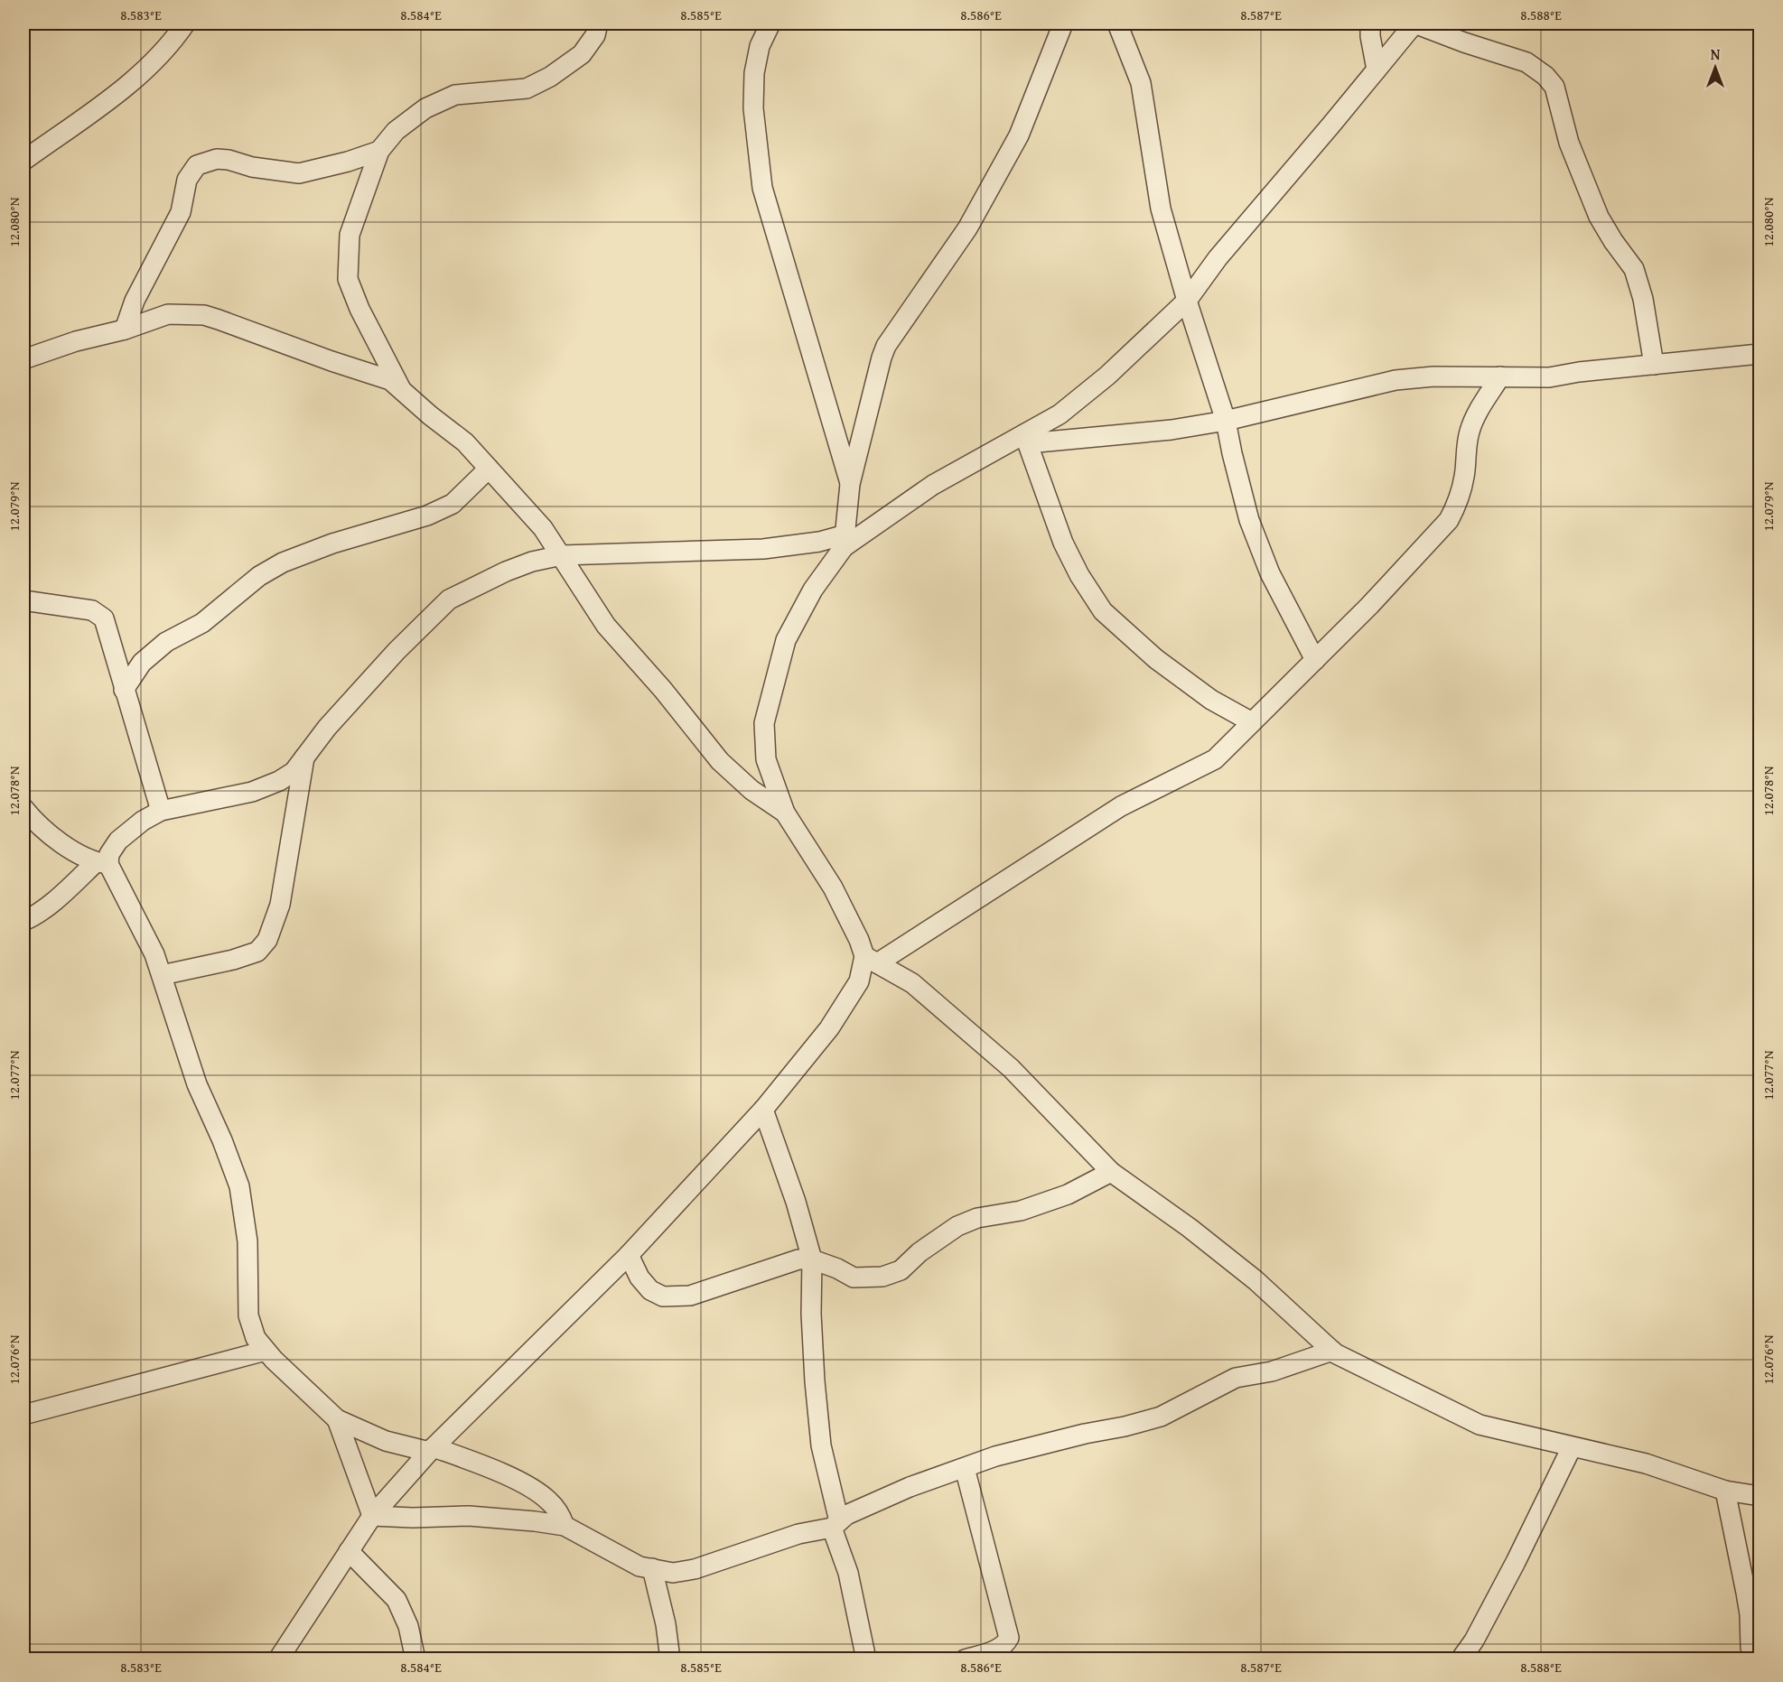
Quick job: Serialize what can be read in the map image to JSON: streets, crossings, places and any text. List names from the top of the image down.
{
  "north": "top",
  "coordinates": [
    "8.583°E",
    "8.584°E",
    "8.585°E",
    "8.586°E",
    "8.587°E",
    "8.588°E",
    "12.080°N",
    "12.079°N",
    "12.078°N",
    "12.077°N",
    "12.076°N"
  ]
}
